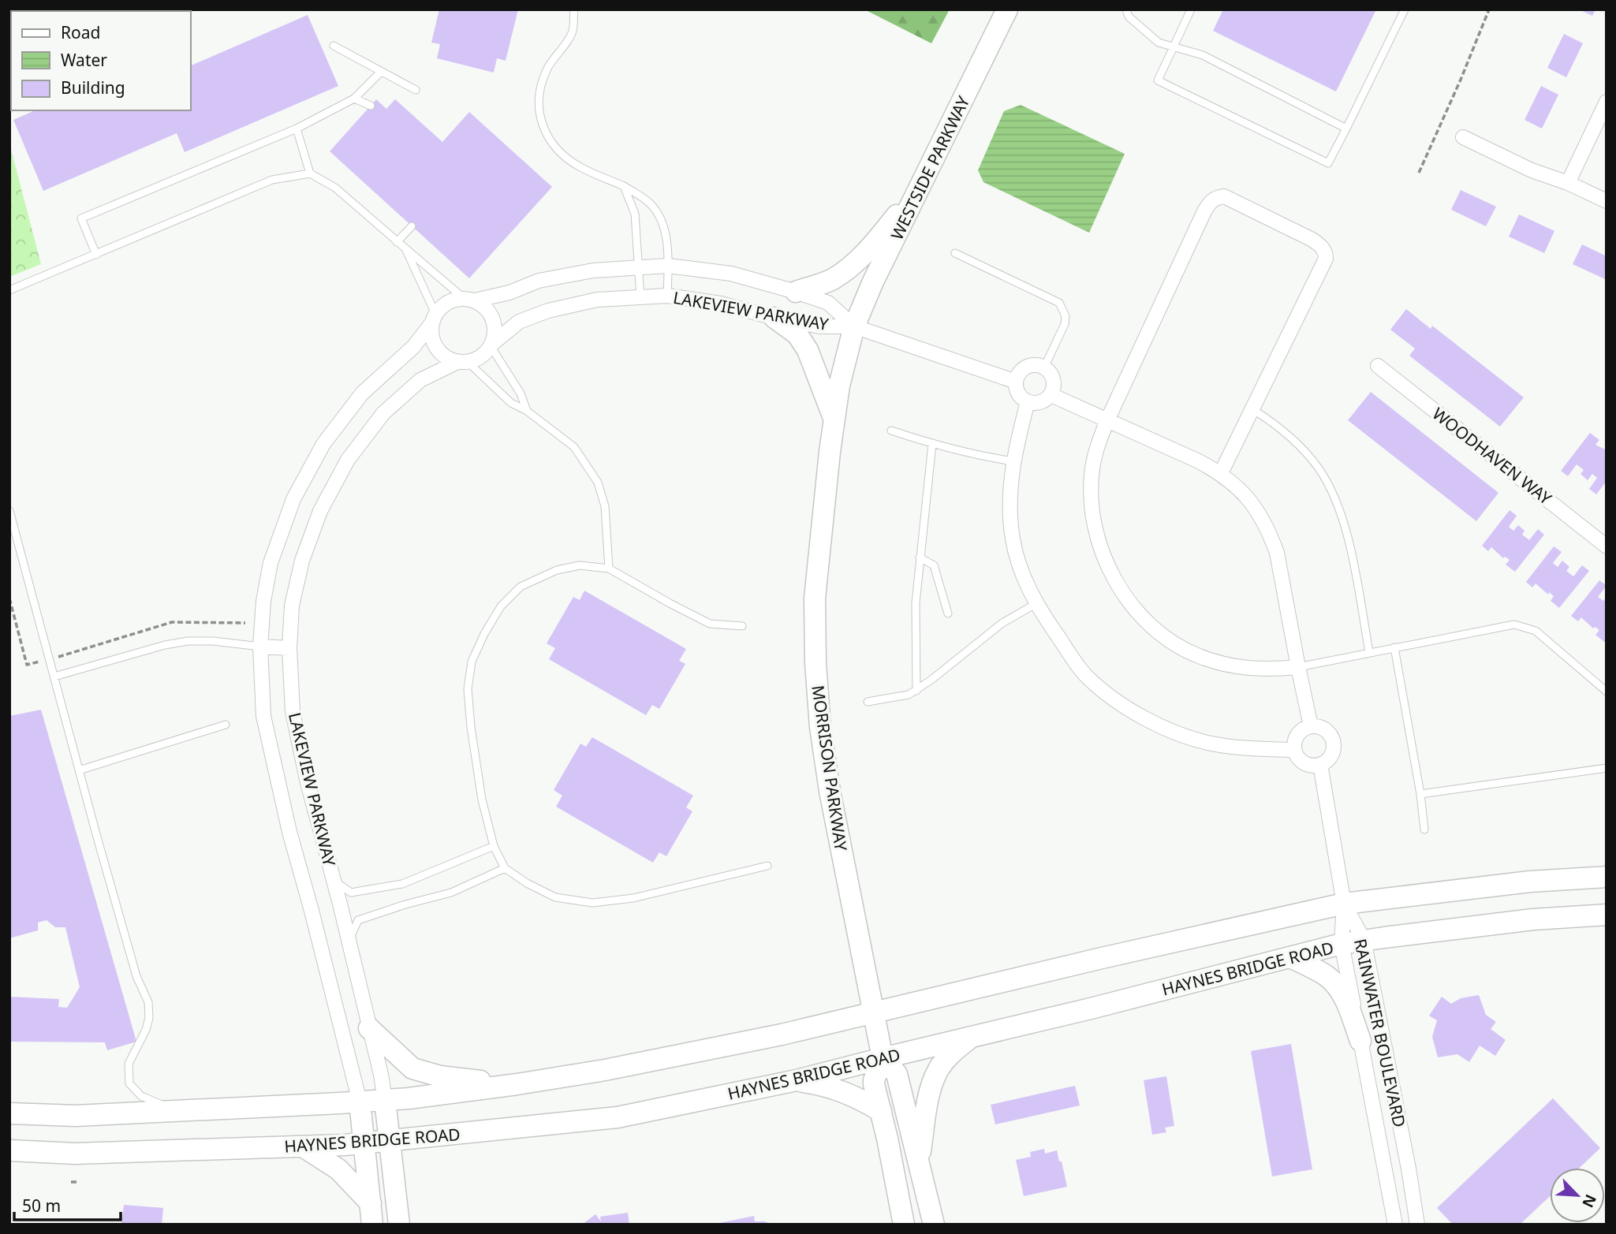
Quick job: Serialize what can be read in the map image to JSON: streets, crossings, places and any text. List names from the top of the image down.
{
  "streets": {
    "main road": [
      "WESTSIDE PARKWAY",
      "LAKEVIEW PARKWAY",
      "MORRISON PARKWAY",
      "HAYNES BRIDGE ROAD"
    ],
    "street": ["WOODHAVEN WAY", "RAINWATER BOULEVARD"]
  },
  "crossings": [
    ["WESTSIDE PARKWAY", "LAKEVIEW PARKWAY"],
    ["WESTSIDE PARKWAY", "MORRISON PARKWAY"],
    ["LAKEVIEW PARKWAY", "MORRISON PARKWAY"],
    ["LAKEVIEW PARKWAY", "HAYNES BRIDGE ROAD"],
    ["HAYNES BRIDGE ROAD", "RAINWATER BOULEVARD"]
  ],
  "legend": ["Road", "Water", "Building"],
  "scale_bar": "50 m",
  "north": "bottom right"
}
